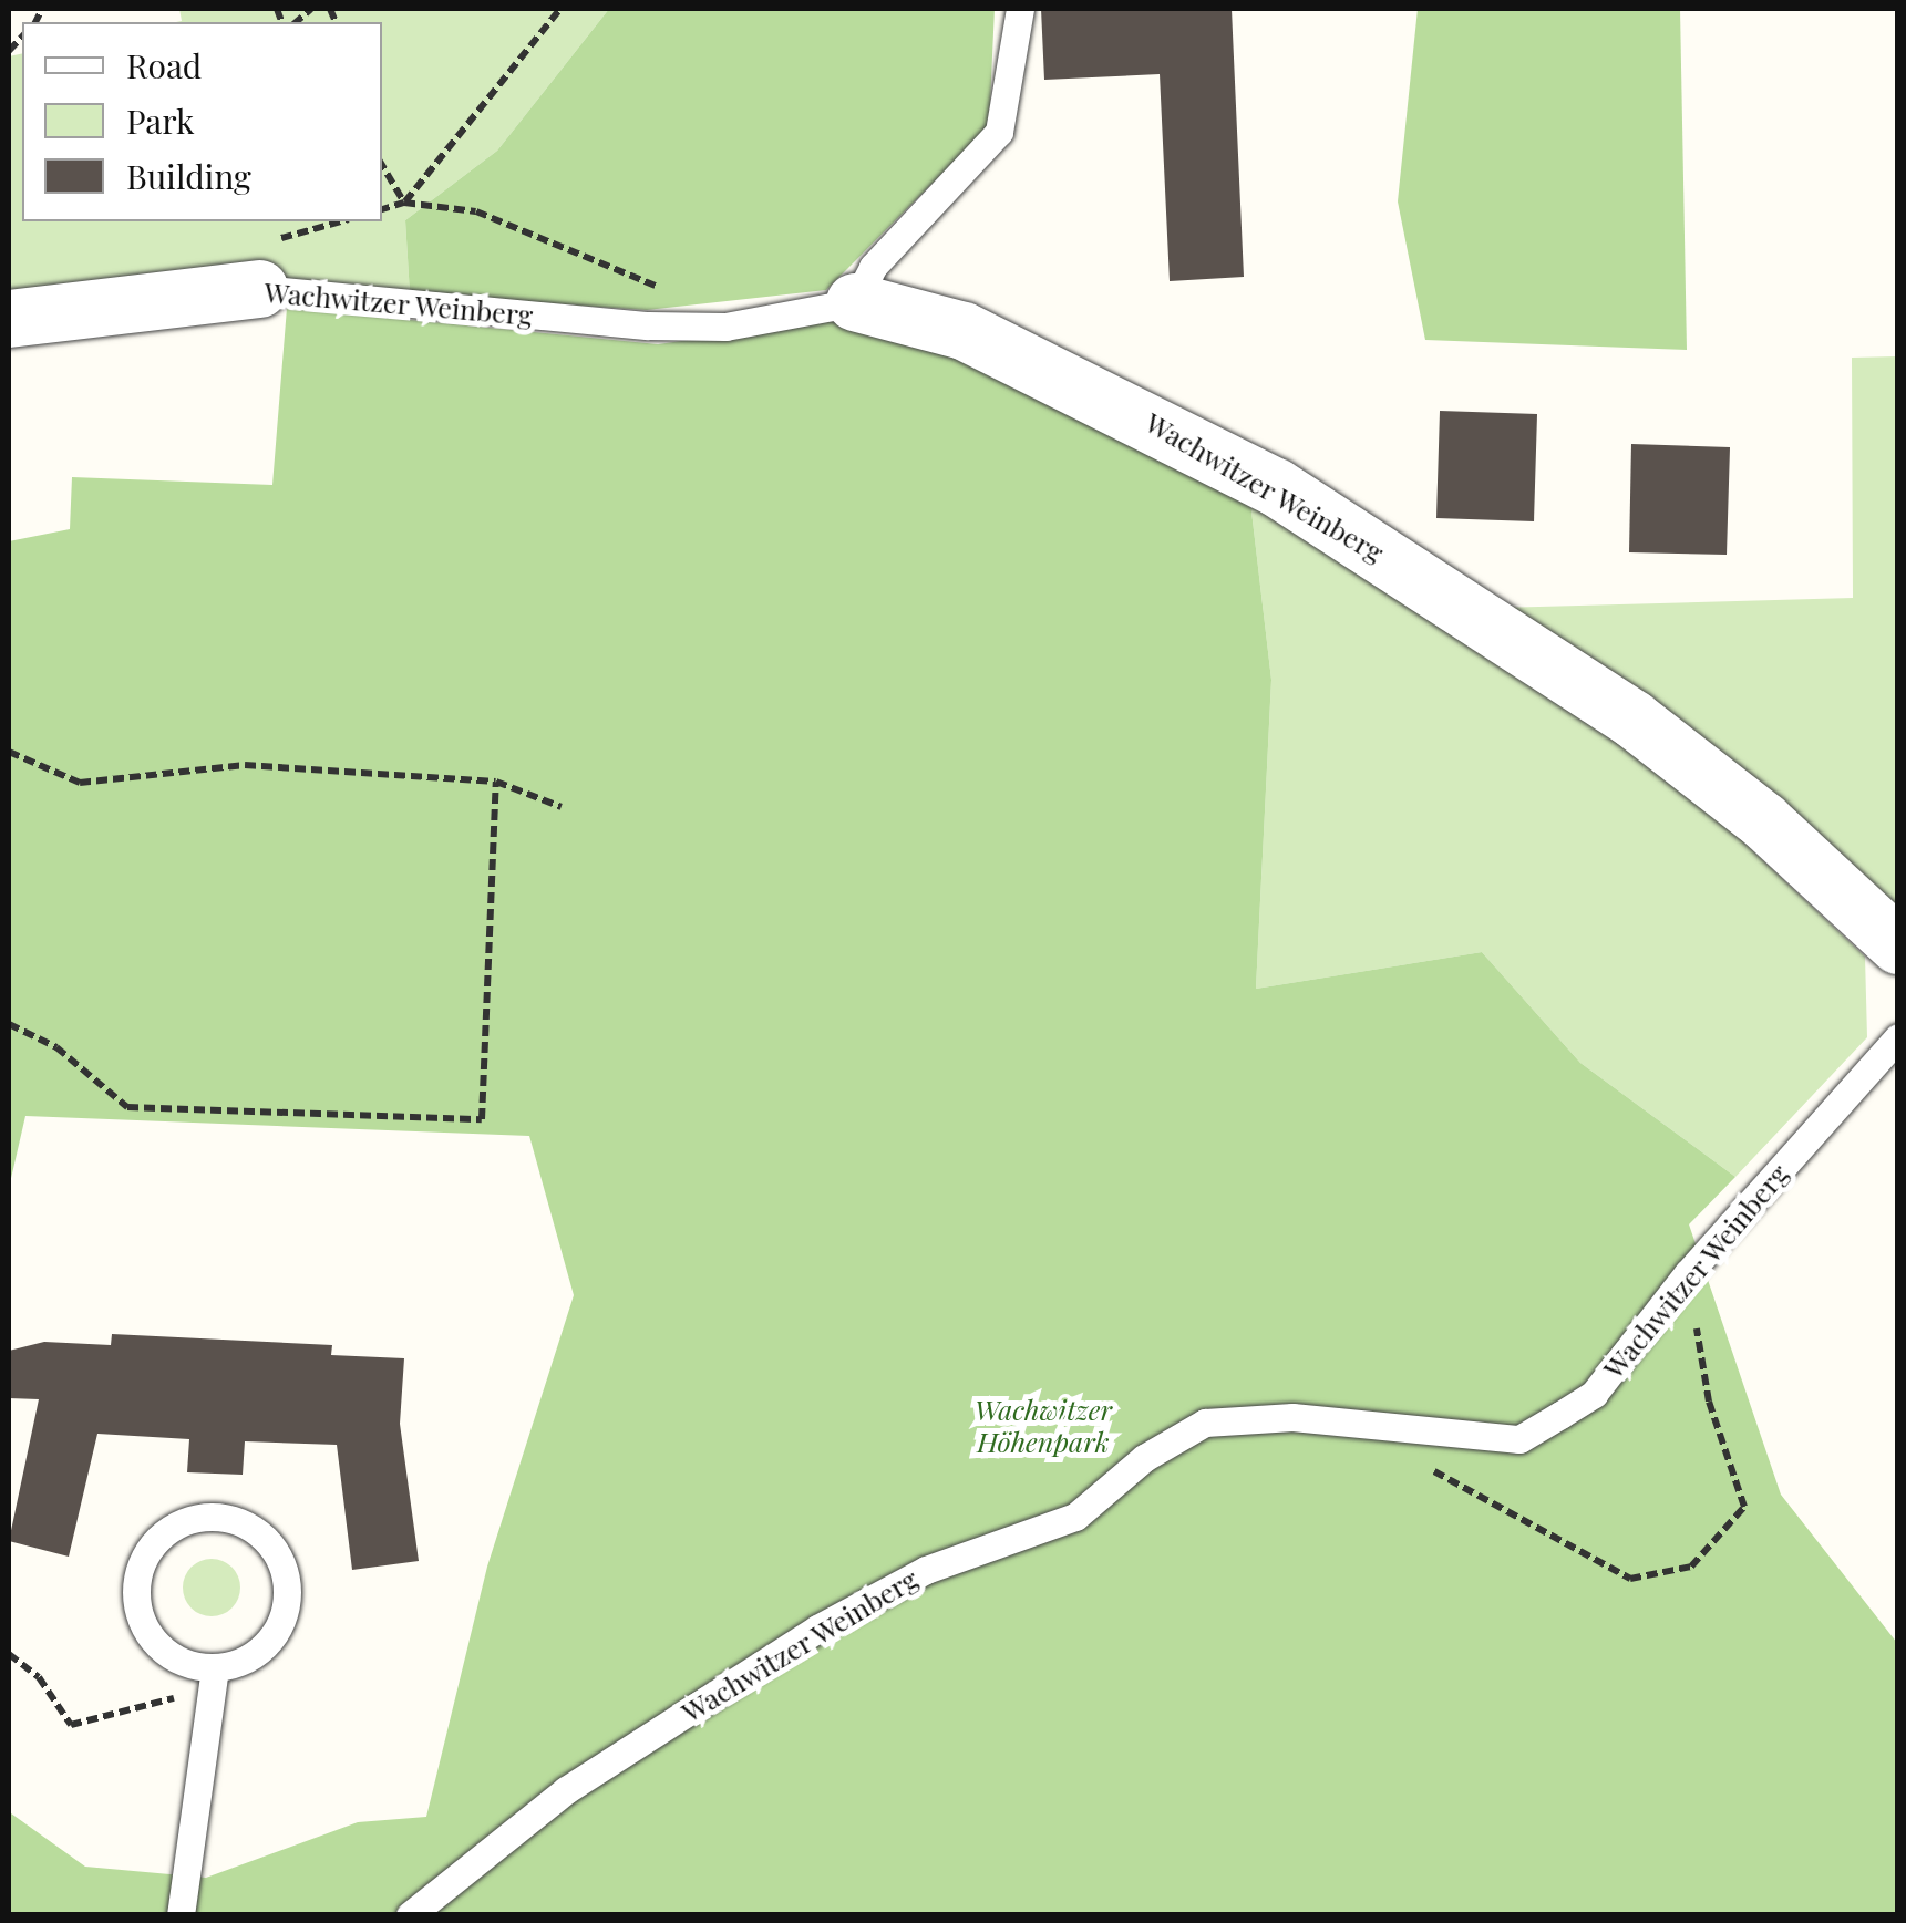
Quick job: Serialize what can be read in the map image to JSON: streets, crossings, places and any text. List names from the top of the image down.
{
  "streets": {
    "street": ["Wachwitzer Weinberg"]
  },
  "parks": ["Wachwitzer Höhenpark"],
  "legend": ["Road", "Park", "Building"]
}
